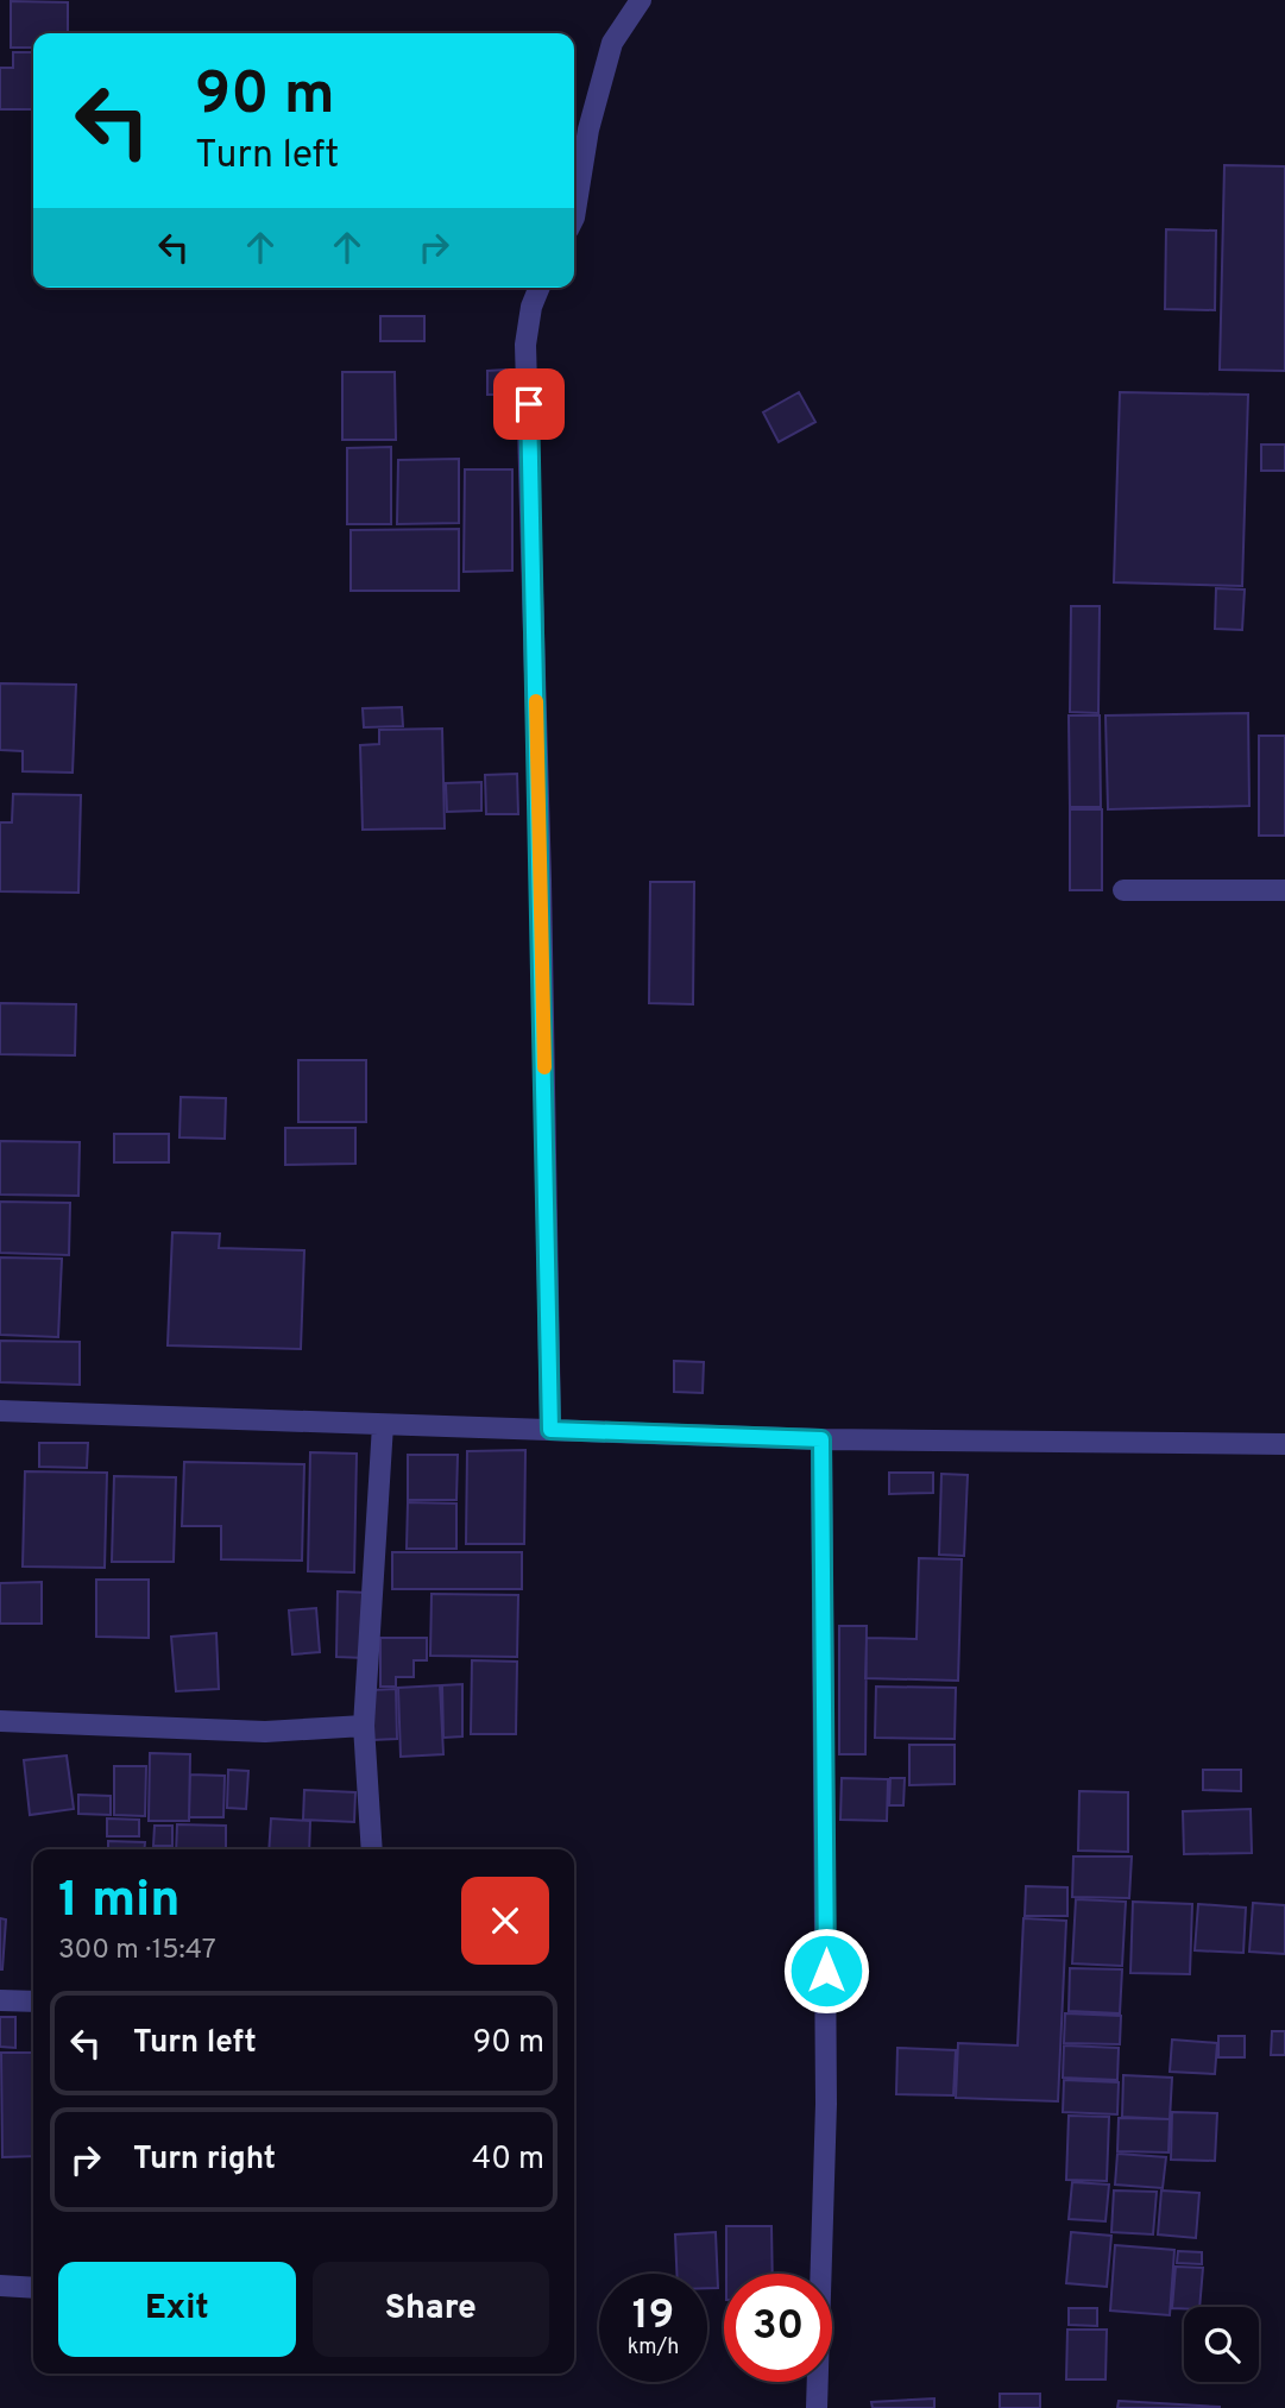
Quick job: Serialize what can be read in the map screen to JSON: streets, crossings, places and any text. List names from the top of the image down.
{
  "page": {
    "turn": ["90 m", "Turn left"],
    "heading": ["1 min", "300 m · 15:47"],
    "list": [
      {
        "name": "Turn left",
        "value": "90 m"
      },
      {
        "name": "Turn right",
        "value": "40 m"
      }
    ],
    "buttons": ["Exit", "Share"],
    "speed": "19 km/h",
    "limit": "30"
  }
}
